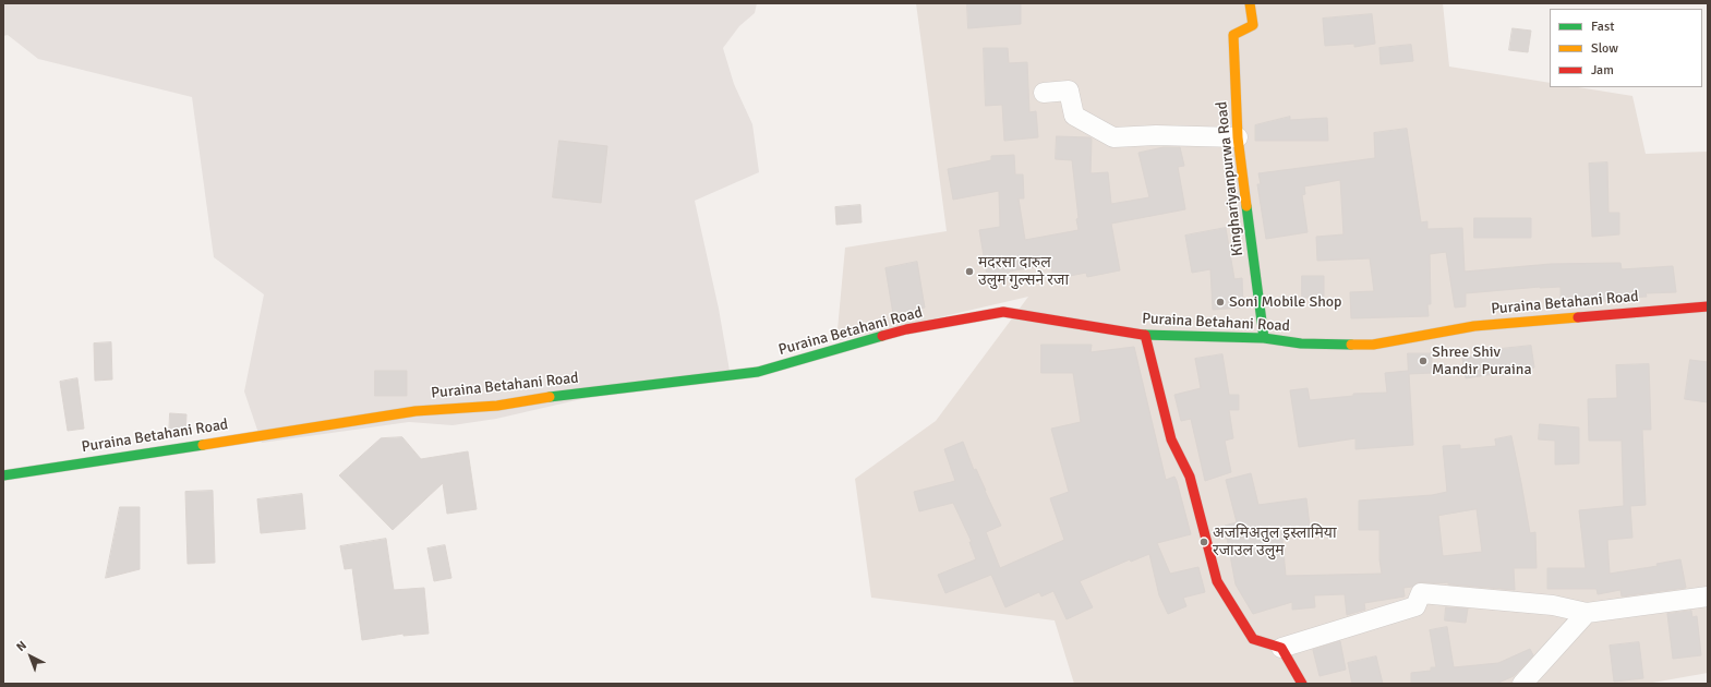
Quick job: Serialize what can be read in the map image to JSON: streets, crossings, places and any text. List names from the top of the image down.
{
  "streets": {
    "street": ["Kinghariyanpurwa Road", "Puraina Betahani Road"]
  },
  "crossings": [
    ["Kinghariyanpurwa Road", "Puraina Betahani Road"]
  ],
  "places": [
    "मदरसा दारुल उलुम गुल्सने रजा",
    "Soni Mobile Shop",
    "Shree Shiv Mandir Puraina",
    "अजमिअतुल इस्लामिया रजाउल उलुम"
  ],
  "legend": ["Fast", "Slow", "Jam"],
  "north": "top left"
}
